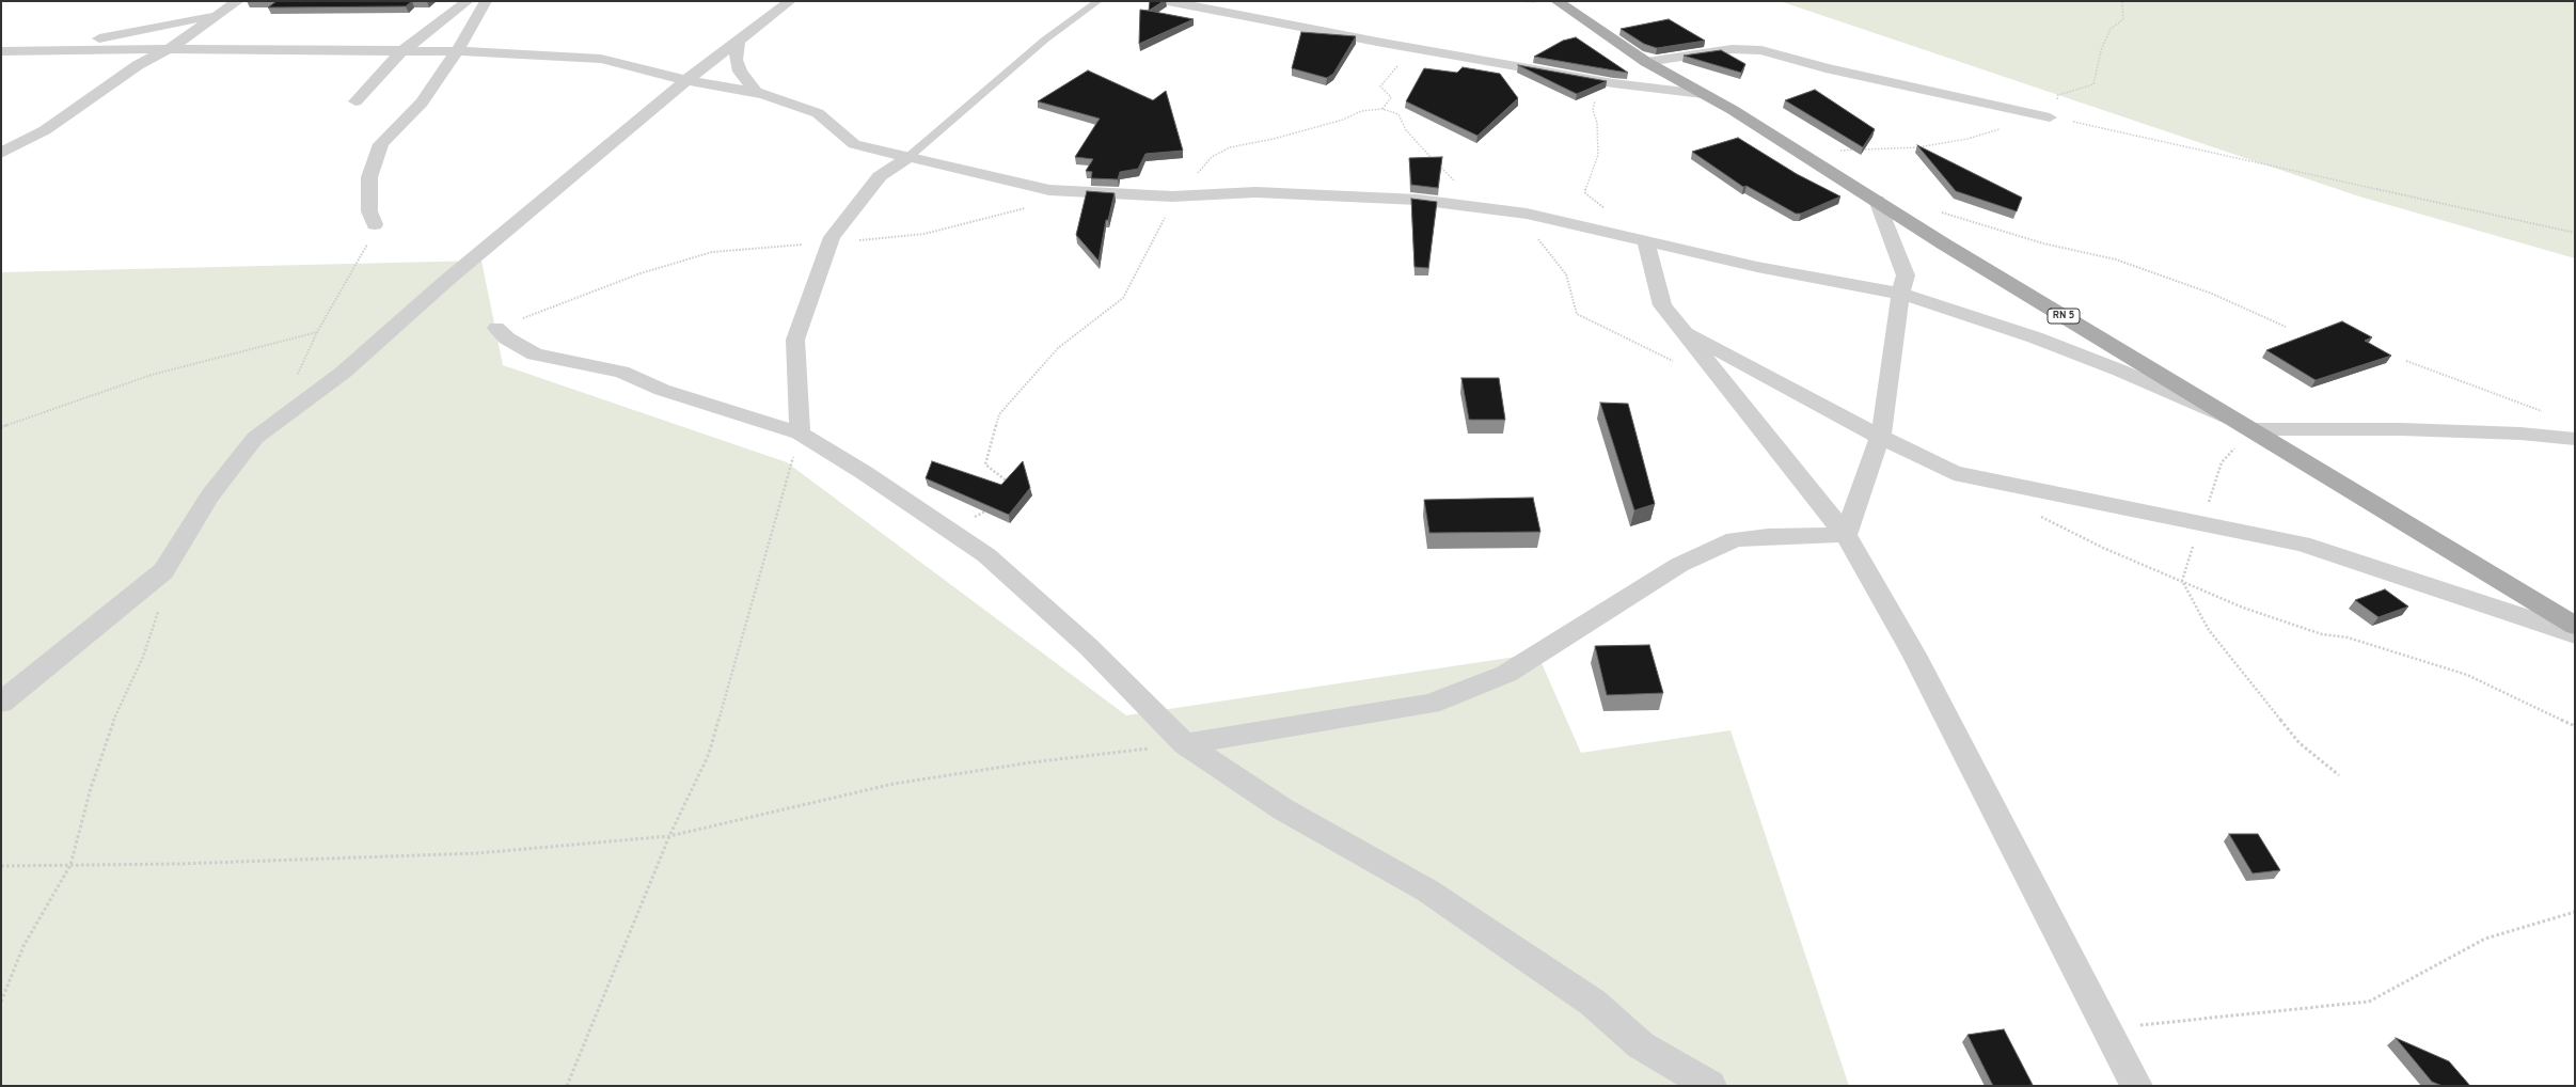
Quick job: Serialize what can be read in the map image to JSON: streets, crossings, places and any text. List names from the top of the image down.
{
  "streets": {
    "main road": ["RN 5"]
  }
}
